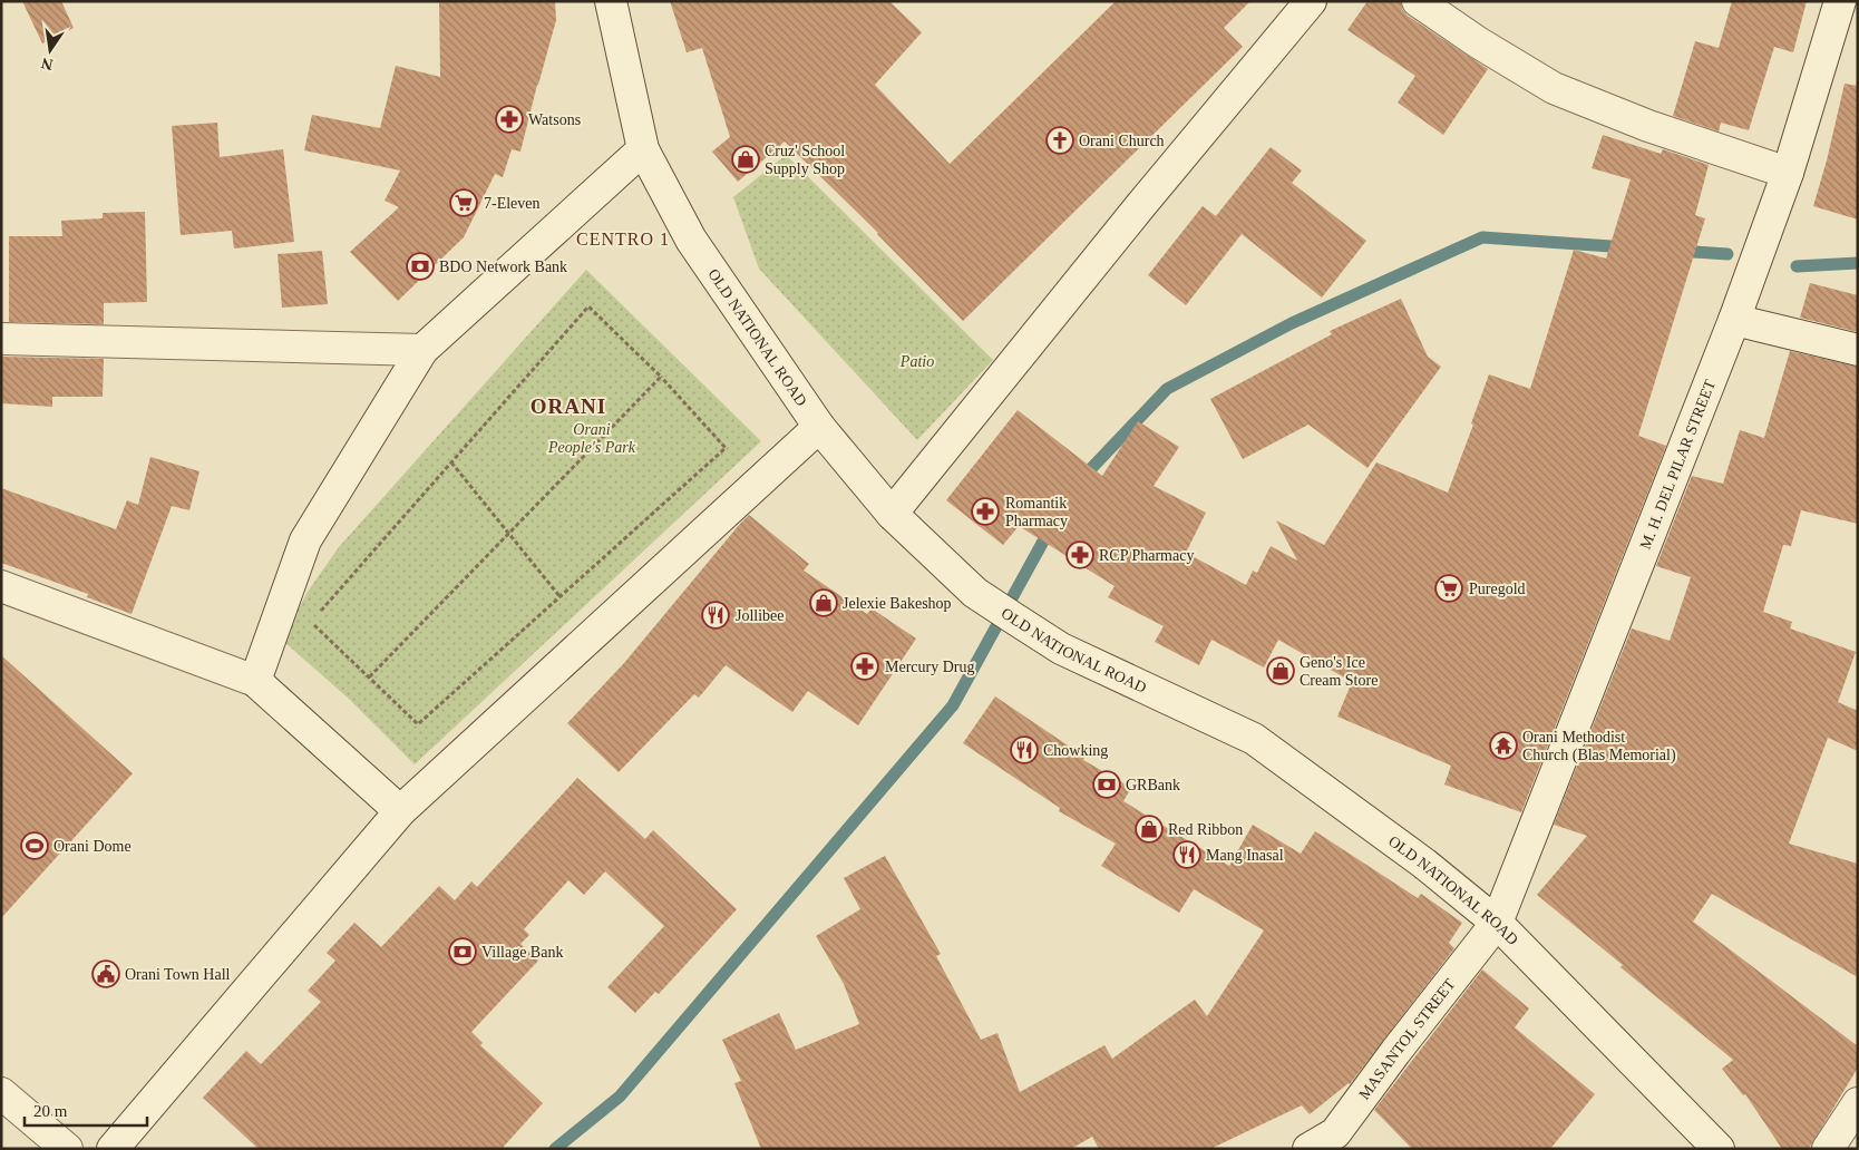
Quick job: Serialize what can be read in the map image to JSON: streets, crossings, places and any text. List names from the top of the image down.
{
  "streets": {
    "street": ["OLD NATIONAL ROAD", "M. H. DEL PILAR STREET", "MASANTOL STREET"]
  },
  "crossings": [
    ["OLD NATIONAL ROAD", "M. H. DEL PILAR STREET"],
    ["OLD NATIONAL ROAD", "MASANTOL STREET"],
    ["M. H. DEL PILAR STREET", "MASANTOL STREET"]
  ],
  "districts": ["CENTRO 1", "ORANI"],
  "parks": ["Patio", "Orani People's Park"],
  "places": {
    "pharmacy": [
      "Watsons",
      "Romantik Pharmacy",
      "RCP Pharmacy",
      "Mercury Drug"
    ],
    "church": ["Orani Church"],
    "shop": [
      "Cruz' School Supply Shop",
      "Jelexie Bakeshop",
      "Geno's Ice Cream Store",
      "Red Ribbon"
    ],
    "supermarket": ["7-Eleven", "Puregold"],
    "bank": ["BDO Network Bank", "GRBank", "Village Bank"],
    "restaurant": ["Jollibee", "Chowking", "Mang Inasal"],
    "temple": ["Orani Methodist Church (Blas Memorial)"],
    "sports": ["Orani Dome"],
    "public building": ["Orani Town Hall"]
  },
  "scale_bar": "20 m",
  "north": "bottom"
}
